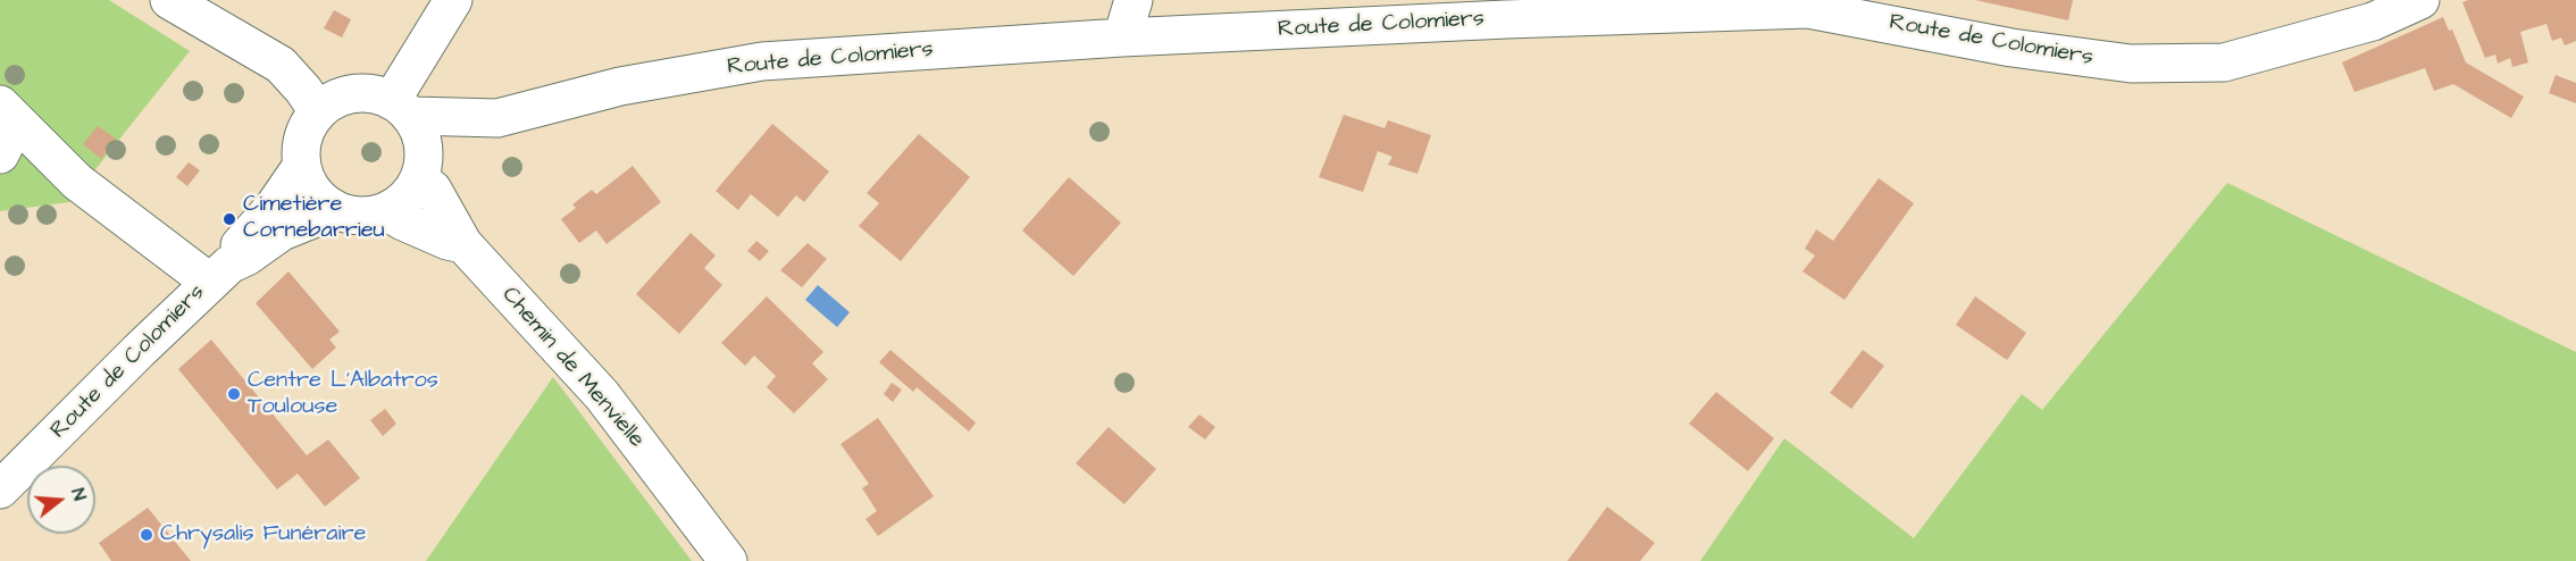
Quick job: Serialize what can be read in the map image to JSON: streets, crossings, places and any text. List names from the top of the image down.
{
  "streets": {
    "street": ["Route de Colomiers", "Chemin de Menvielle"]
  },
  "crossings": [
    ["Route de Colomiers", "Chemin de Menvielle"]
  ],
  "places": ["Cimetière Cornebarrieu", "Centre L'Albatros Toulouse", "Chrysalis Funéraire"],
  "north": "right"
}
